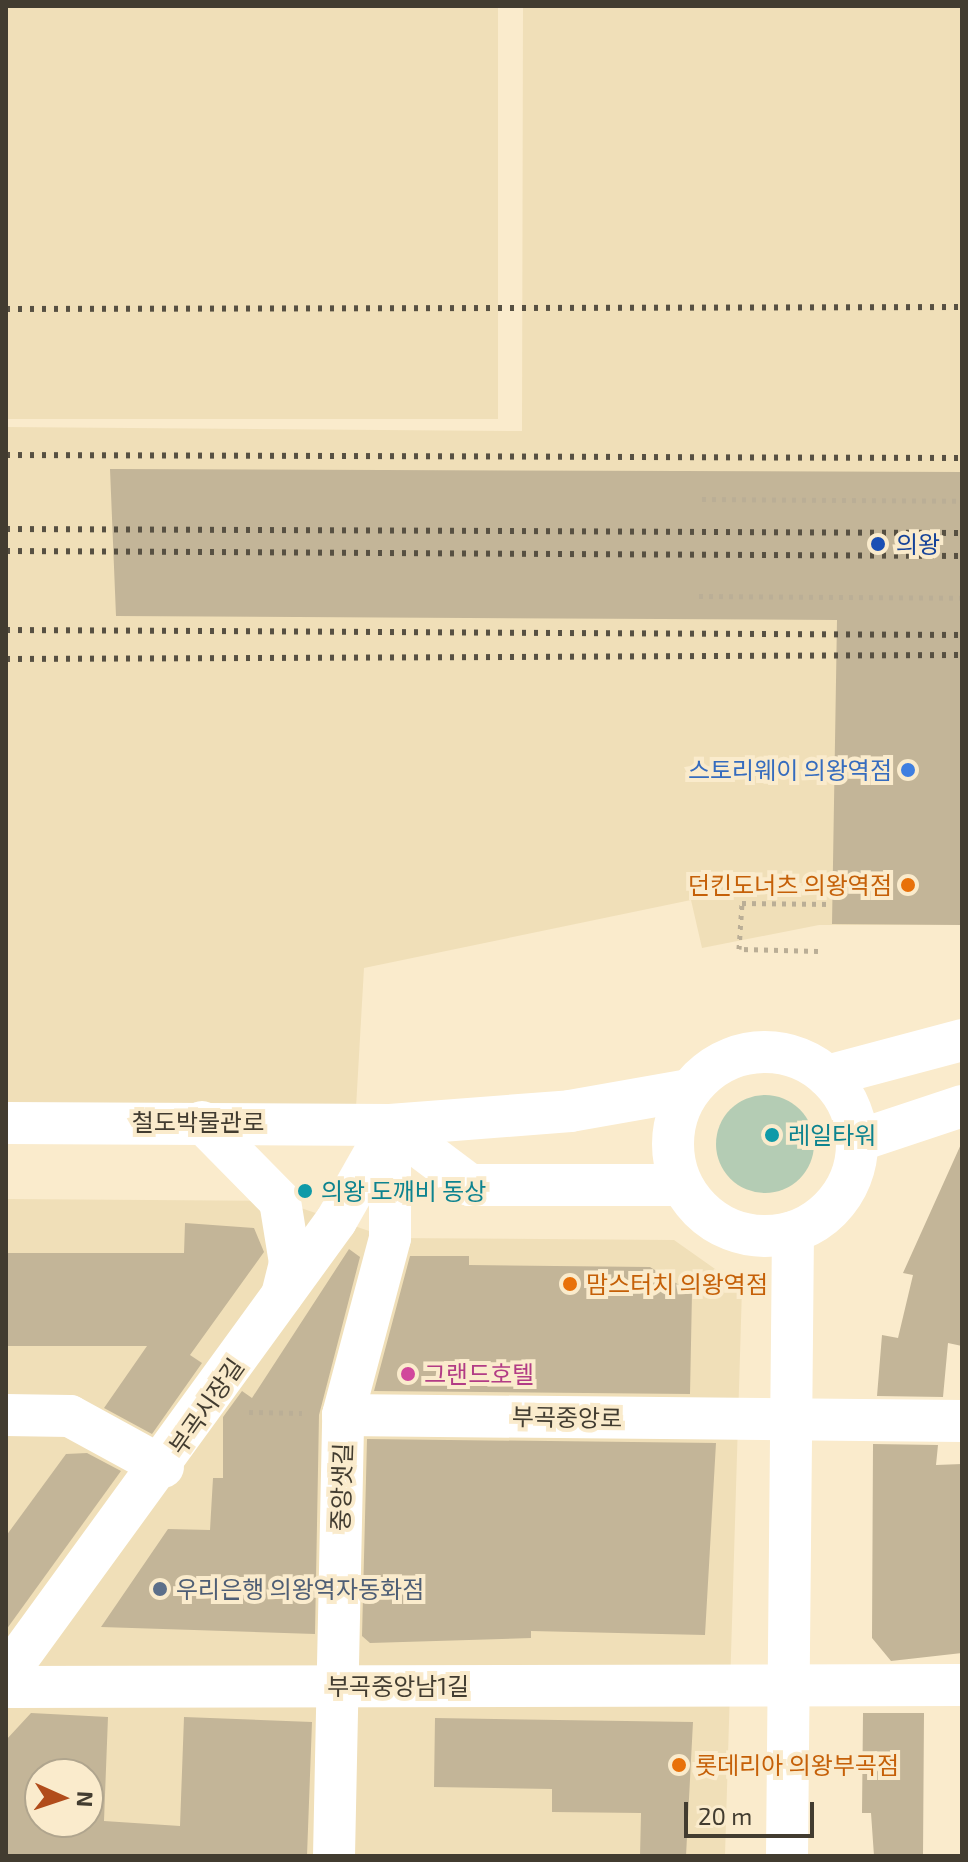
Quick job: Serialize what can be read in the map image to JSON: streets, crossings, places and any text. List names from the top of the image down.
{
  "streets": {
    "street": [
      "철도박물관로",
      "부곡시장길",
      "부곡중앙로",
      "중앙샛길",
      "부곡중앙남1길"
    ]
  },
  "crossings": [
    ["철도박물관로", "부곡시장길"],
    ["철도박물관로", "중앙샛길"],
    ["부곡시장길", "중앙샛길"],
    ["부곡중앙로", "중앙샛길"],
    ["중앙샛길", "부곡중앙남1길"]
  ],
  "places": [
    "의왕",
    "스토리웨이 의왕역점",
    "던킨도너츠 의왕역점",
    "레일타워",
    "의왕 도깨비 동상",
    "맘스터치 의왕역점",
    "그랜드호텔",
    "우리은행 의왕역자동화점",
    "롯데리아 의왕부곡점"
  ],
  "scale_bar": "20 m",
  "north": "right"
}
